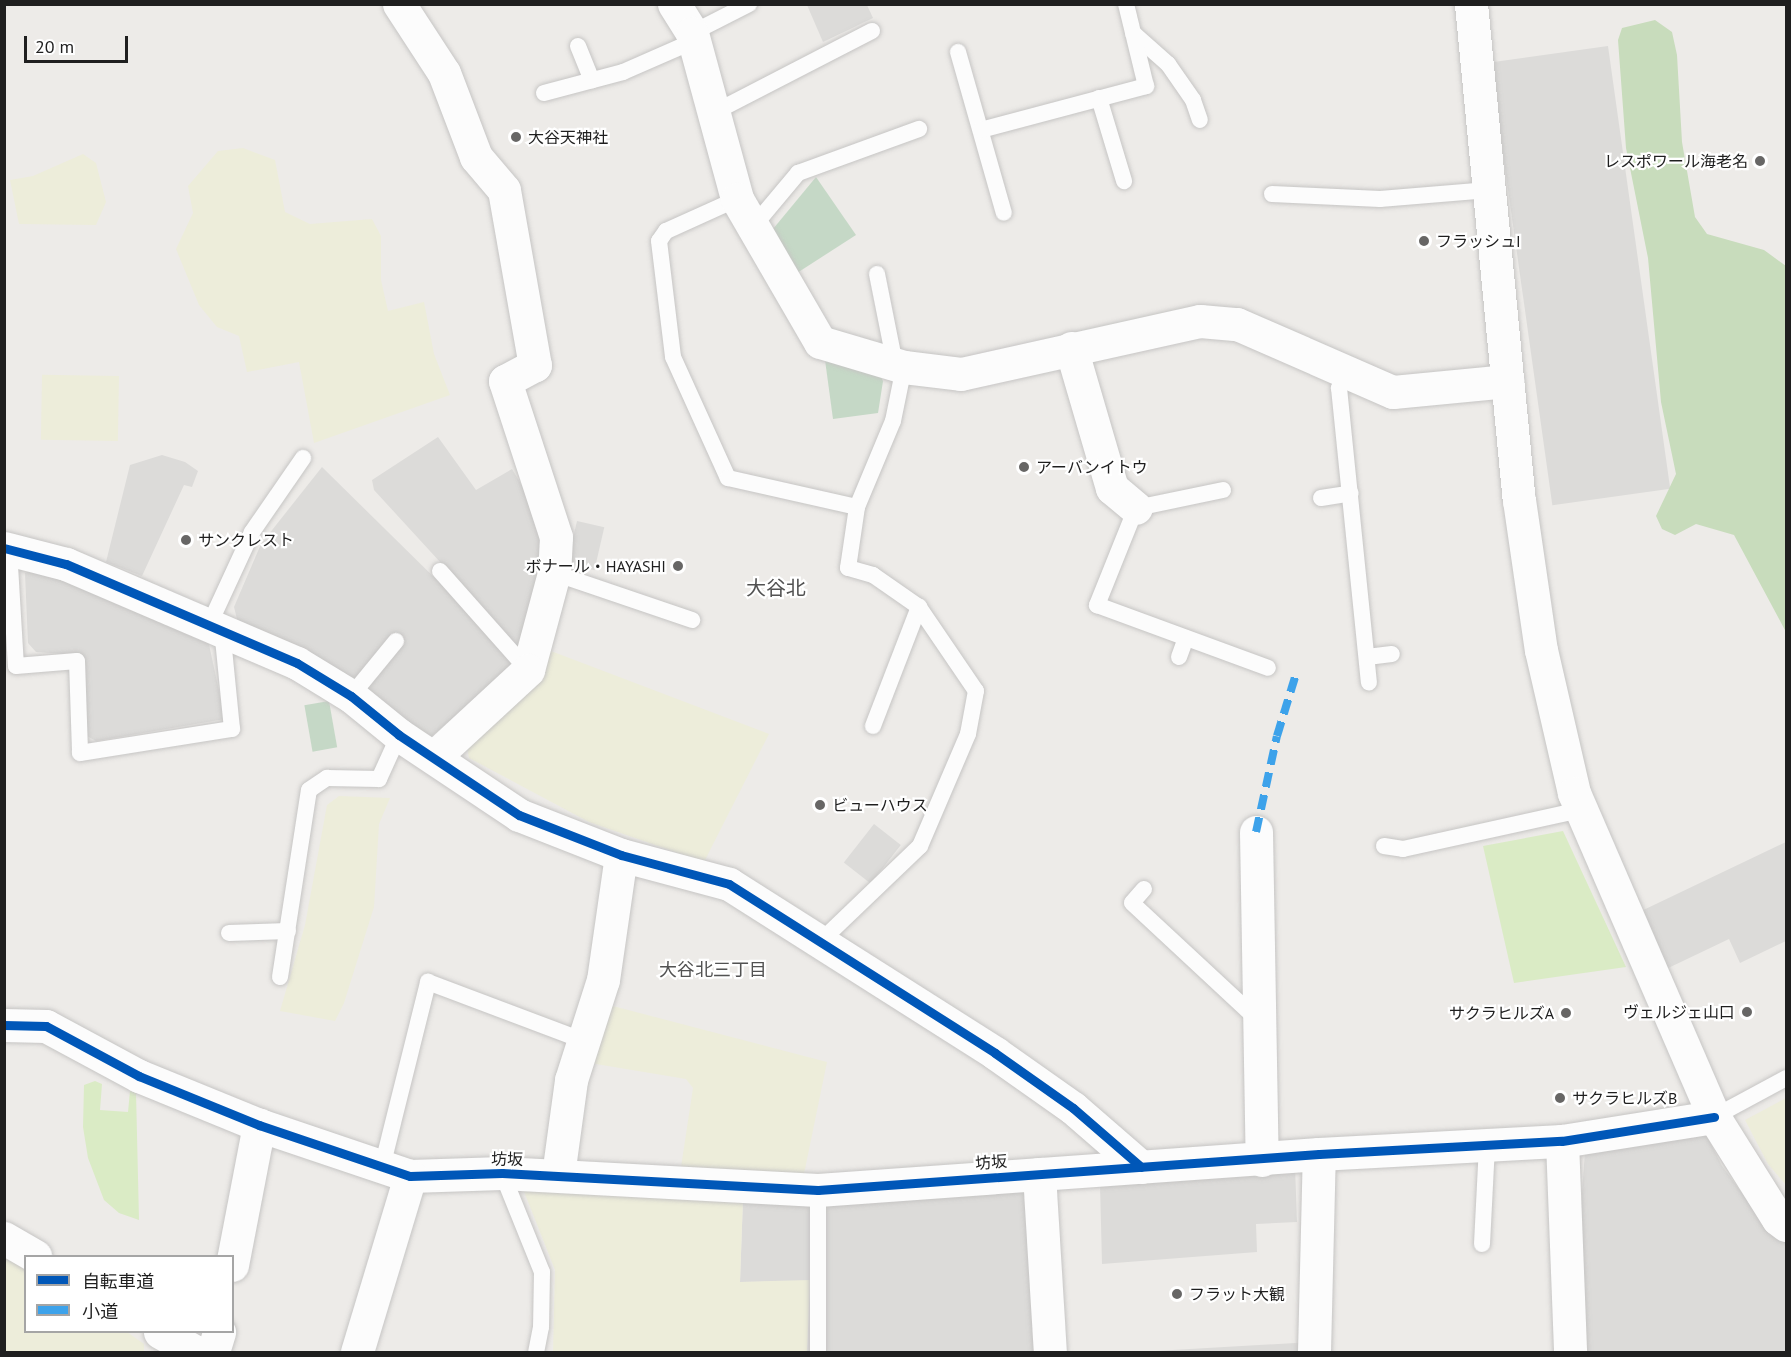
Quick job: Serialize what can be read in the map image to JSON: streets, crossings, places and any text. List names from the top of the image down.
{
  "streets": {
    "street": ["坊坂"]
  },
  "districts": ["大谷北", "大谷北三丁目"],
  "places": [
    "大谷天神社",
    "レスポワール海老名",
    "フラッシュI",
    "アーバンイトウ",
    "サンクレスト",
    "ボナール・HAYASHI",
    "ビューハウス",
    "ヴェルジェ山口",
    "サクラヒルズA",
    "サクラヒルズB",
    "フラット大観"
  ],
  "legend": ["自転車道", "小道"],
  "scale_bar": "20 m"
}
